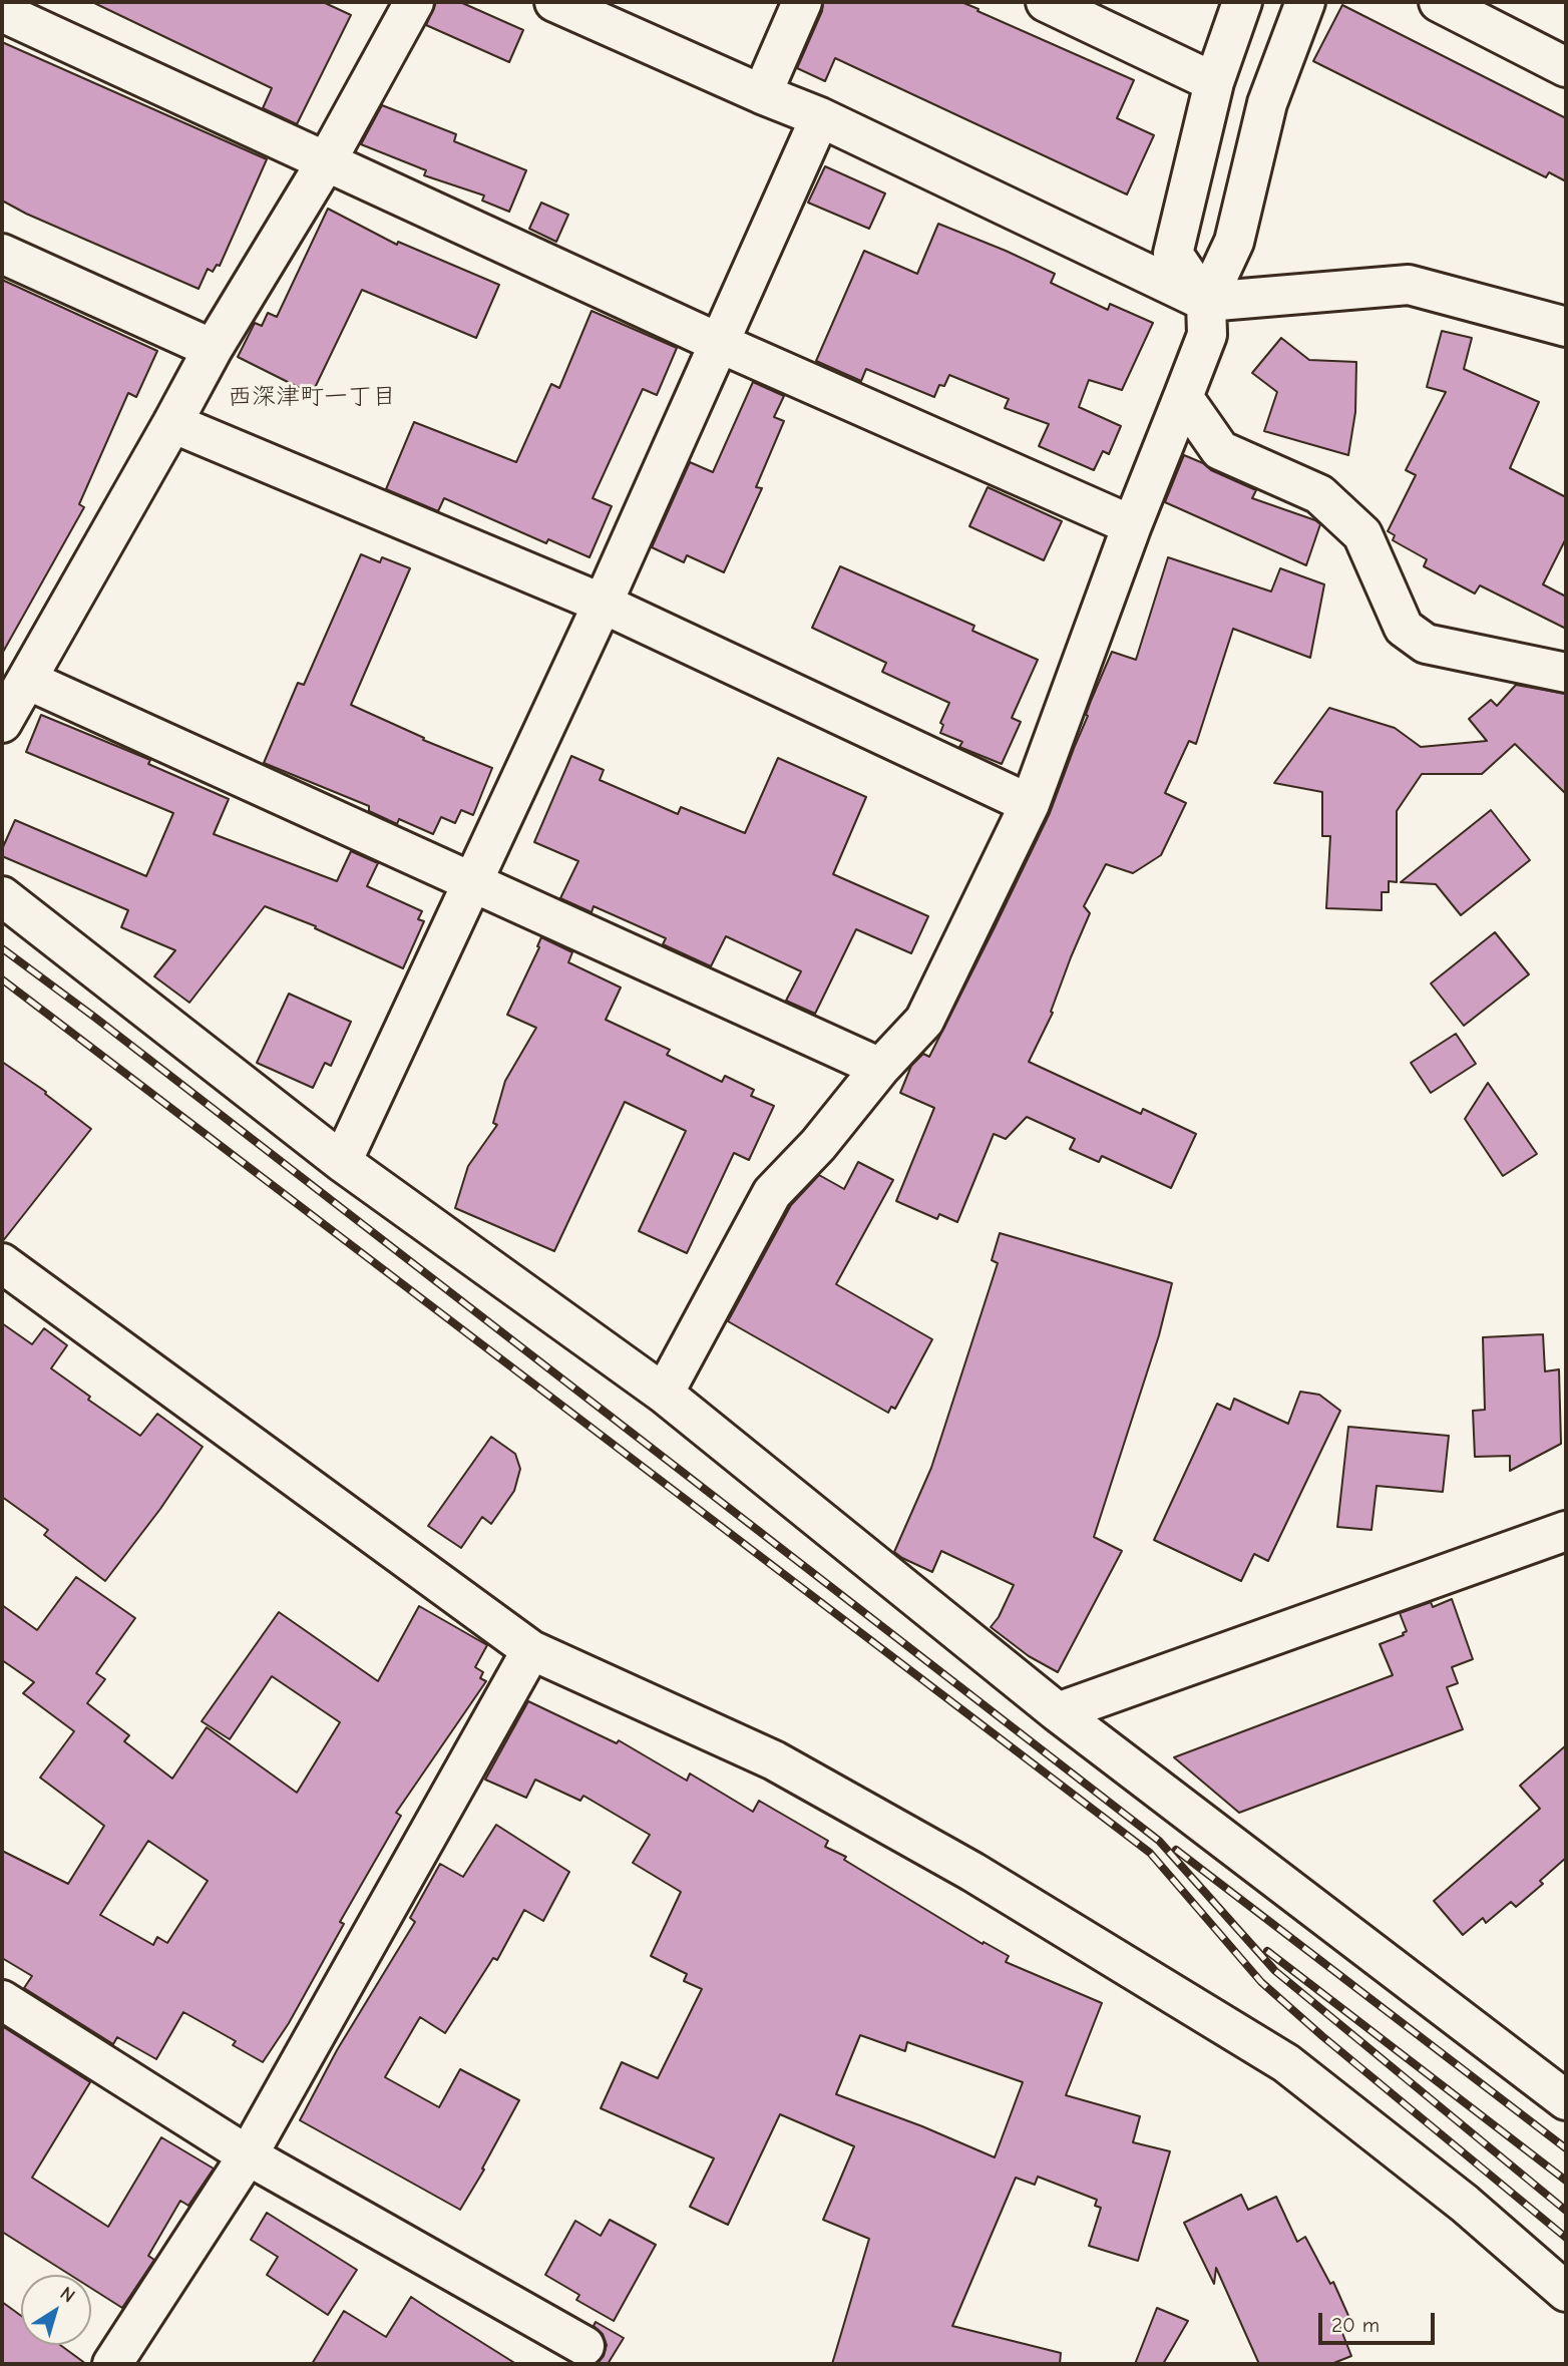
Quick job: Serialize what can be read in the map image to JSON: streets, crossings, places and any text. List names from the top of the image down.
{
  "districts": ["西深津町一丁目"],
  "scale_bar": "20 m",
  "north": "top right"
}
